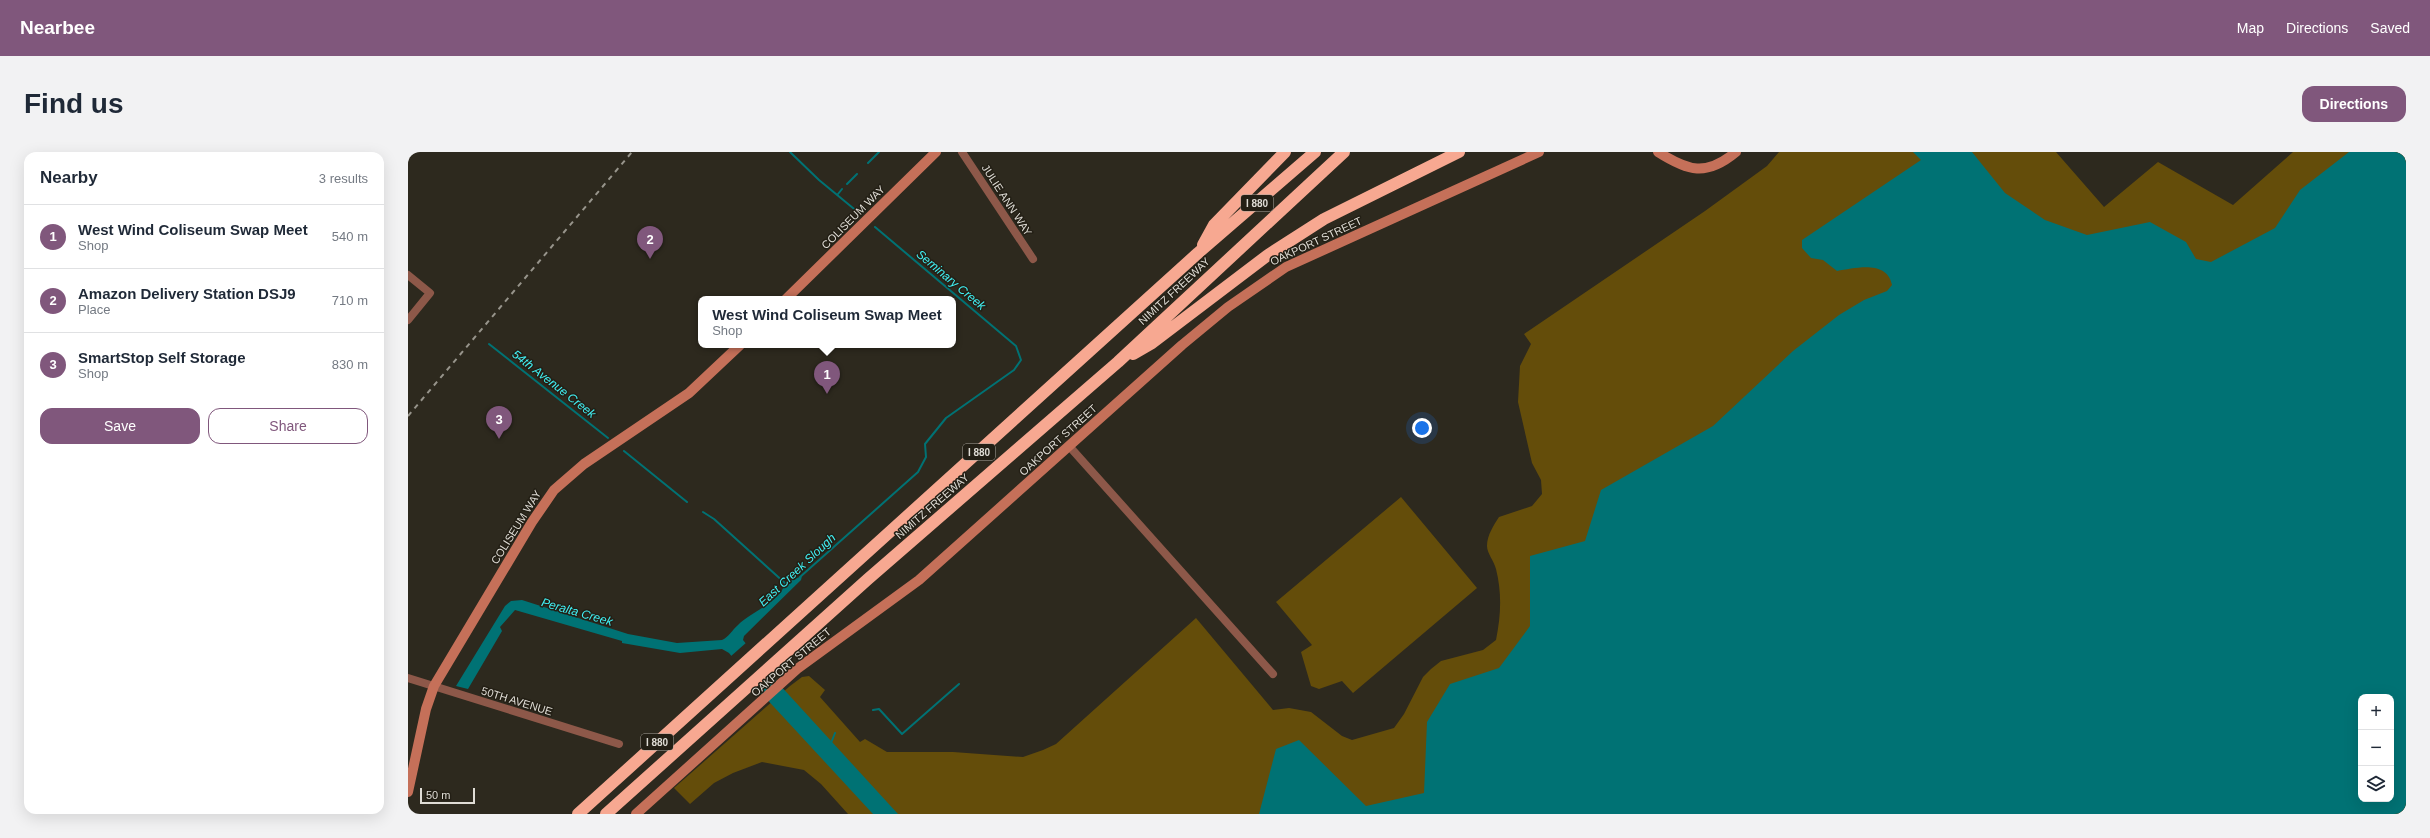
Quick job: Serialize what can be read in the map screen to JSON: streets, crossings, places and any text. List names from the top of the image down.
{
  "streets": {
    "highway": ["I 880", "NIMITZ FREEWAY"],
    "main road": ["COLISEUM WAY", "OAKPORT STREET"],
    "street": ["JULIE ANN WAY", "50TH AVENUE"]
  },
  "crossings": [
    ["COLISEUM WAY", "50TH AVENUE"]
  ],
  "water": [
    "Seminary Creek",
    "54th Avenue Creek",
    "East Creek Slough",
    "Peralta Creek"
  ],
  "scale_bar": "50 m",
  "page": {
    "header": "Nearbee",
    "nav": ["Map", "Directions", "Saved"],
    "buttons": [
      "Directions",
      ["Save", "Share"]
    ],
    "title": "Find us",
    "heading": ["Nearby", "3 results"],
    "list": [
      {
        "mark": "1",
        "name": "West Wind Coliseum Swap Meet",
        "note": "Shop",
        "value": "540 m"
      },
      {
        "mark": "2",
        "name": "Amazon Delivery Station DSJ9",
        "note": "Place",
        "value": "710 m"
      },
      {
        "mark": "3",
        "name": "SmartStop Self Storage",
        "note": "Shop",
        "value": "830 m"
      }
    ],
    "pins": ["2", "1", "3"],
    "popup": ["West Wind Coliseum Swap Meet", "Shop"],
    "map_buttons": ["+", "−"],
    "scale": "50 m"
  }
}
